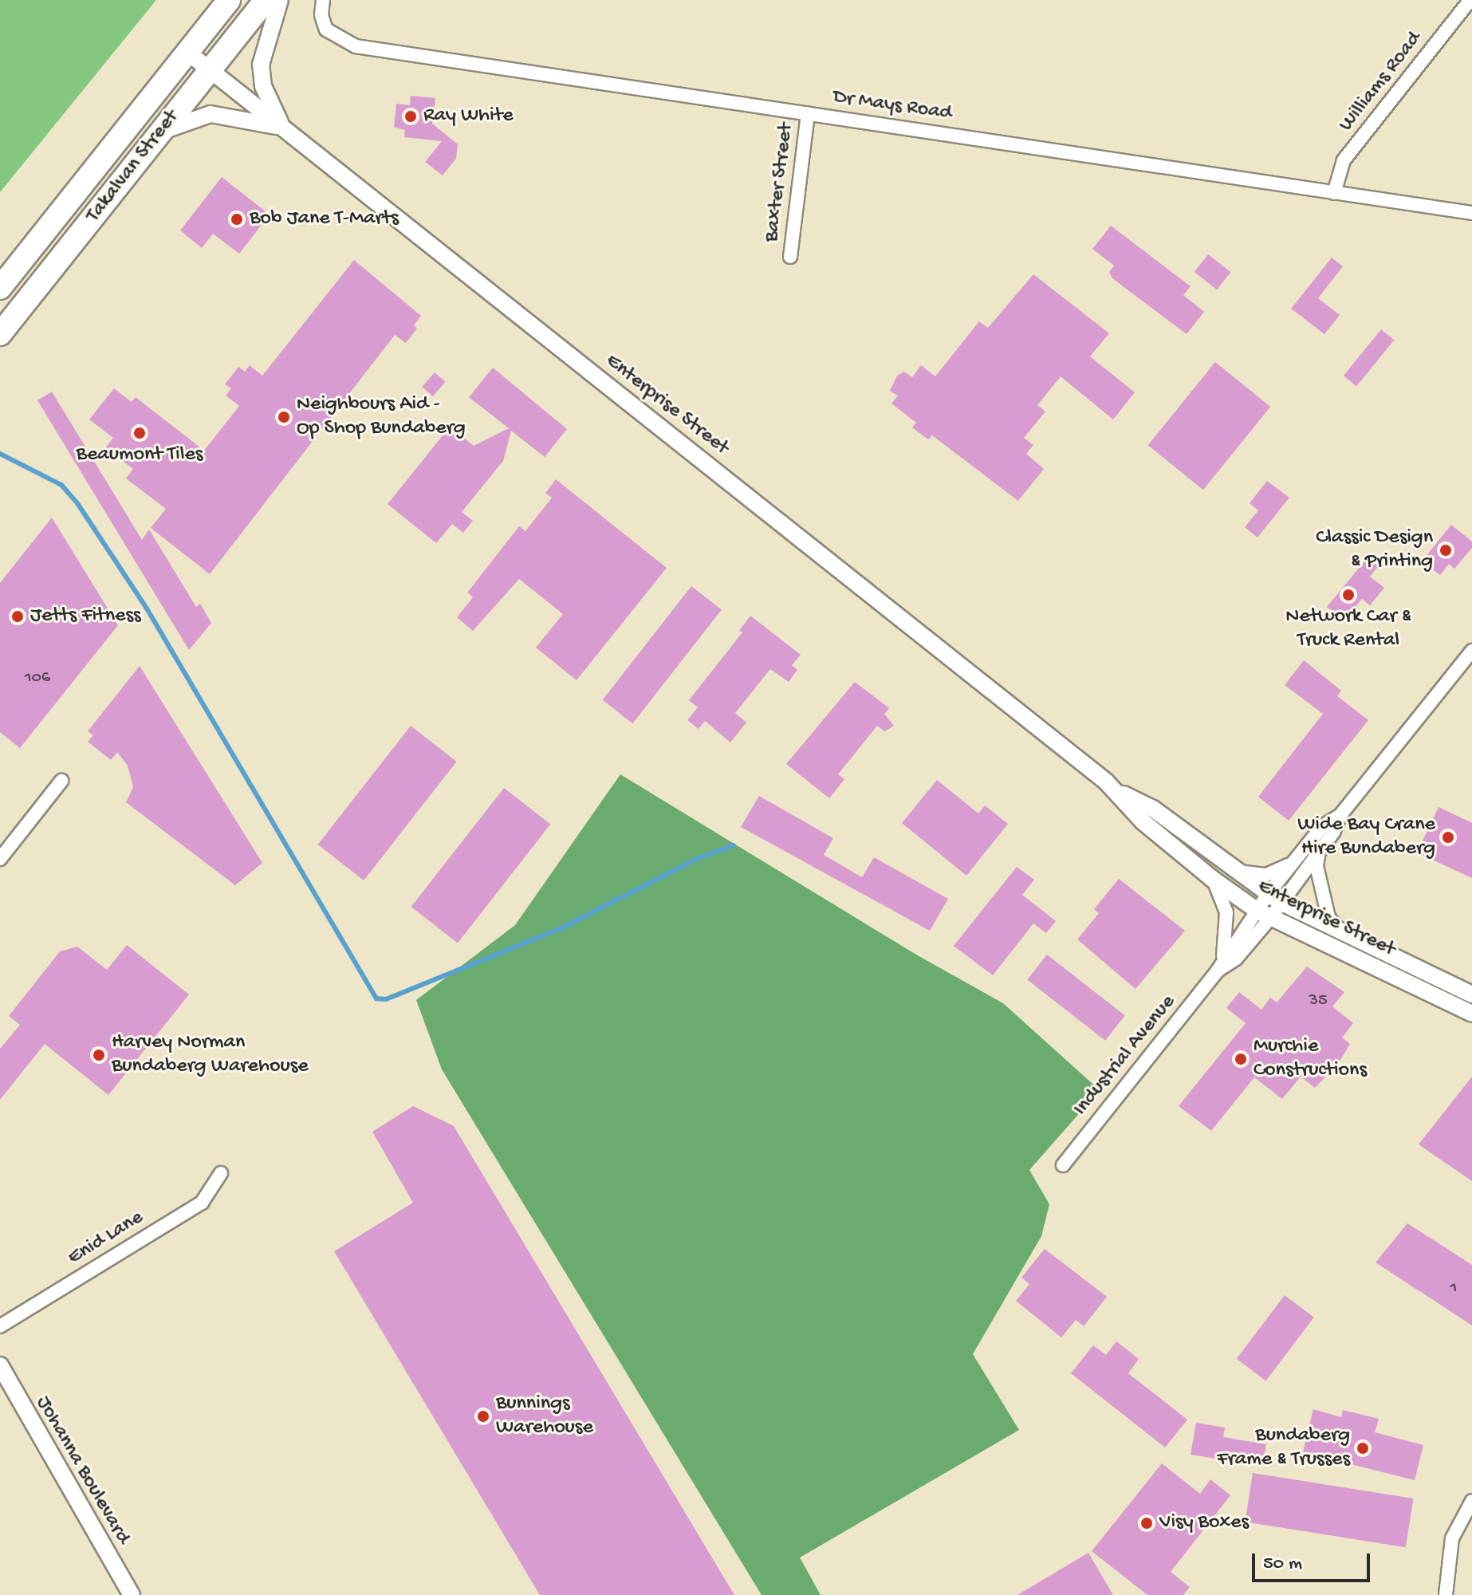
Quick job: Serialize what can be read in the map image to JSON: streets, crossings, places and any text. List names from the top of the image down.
{
  "streets": {
    "highway": ["Takalvan Street"],
    "street": [
      "Williams Road",
      "Dr Mays Road",
      "Baxter Street",
      "Enterprise Street",
      "Industrial Avenue",
      "Enid Lane",
      "Johanna Boulevard"
    ]
  },
  "crossings": [
    ["Williams Road", "Dr Mays Road"],
    ["Dr Mays Road", "Baxter Street"],
    ["Takalvan Street", "Enterprise Street"],
    ["Enterprise Street", "Industrial Avenue"]
  ],
  "places": [
    "Ray White",
    "Bob Jane T-Marts",
    "Neighbours Aid - Op Shop Bundaberg",
    "Beaumont Tiles",
    "Classic Design & Printing",
    "Network Car & Truck Rental",
    "Jetts Fitness",
    "Wide Bay Crane Hire Bundaberg",
    "Harvey Norman Bundaberg Warehouse",
    "Murchie Constructions",
    "Bunnings Warehouse",
    "Bundaberg Frame & Trusses",
    "Visy Boxes"
  ],
  "house_numbers": ["106", "35", "1"],
  "scale_bar": "50 m"
}
